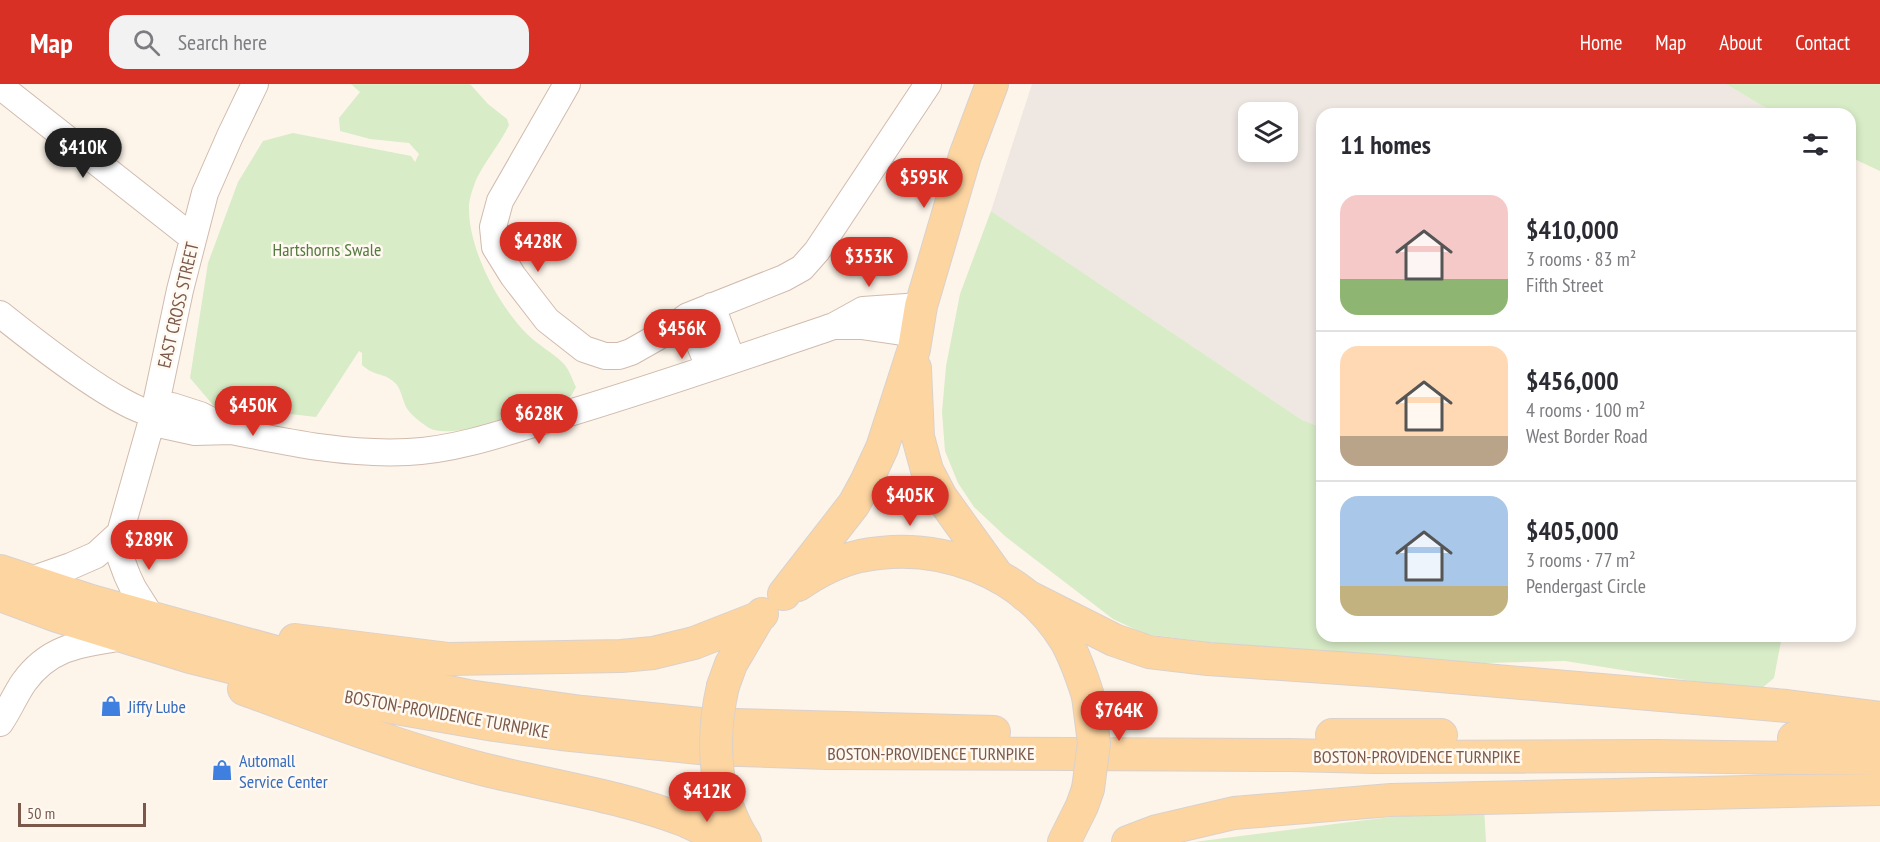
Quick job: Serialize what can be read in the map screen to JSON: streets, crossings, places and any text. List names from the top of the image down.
{
  "streets": {
    "main road": ["BOSTON-PROVIDENCE TURNPIKE"],
    "street": ["EAST CROSS STREET"]
  },
  "crossings": [
    ["EAST CROSS STREET", "BOSTON-PROVIDENCE TURNPIKE"]
  ],
  "parks": ["Hartshorns Swale"],
  "places": {
    "shop": ["Jiffy Lube", "Automall Service Center"]
  },
  "scale_bar": "50 m",
  "page": {
    "header": "Map",
    "search": "Search here",
    "nav": [
      "Home",
      "Map",
      "About",
      "Contact"
    ],
    "heading": "11 homes",
    "price": [
      "$410K",
      "$595K",
      "$428K",
      "$353K",
      "$456K",
      "$450K",
      "$628K",
      "$405K",
      "$289K",
      "$764K",
      "$412K"
    ],
    "list": [
      {
        "name": "$410,000",
        "note": "3 rooms · 83 m² · Fifth Street"
      },
      {
        "name": "$456,000",
        "note": "4 rooms · 100 m² · West Border Road"
      },
      {
        "name": "$405,000",
        "note": "3 rooms · 77 m² · Pendergast Circle"
      }
    ],
    "scale": "50 m"
  }
}
